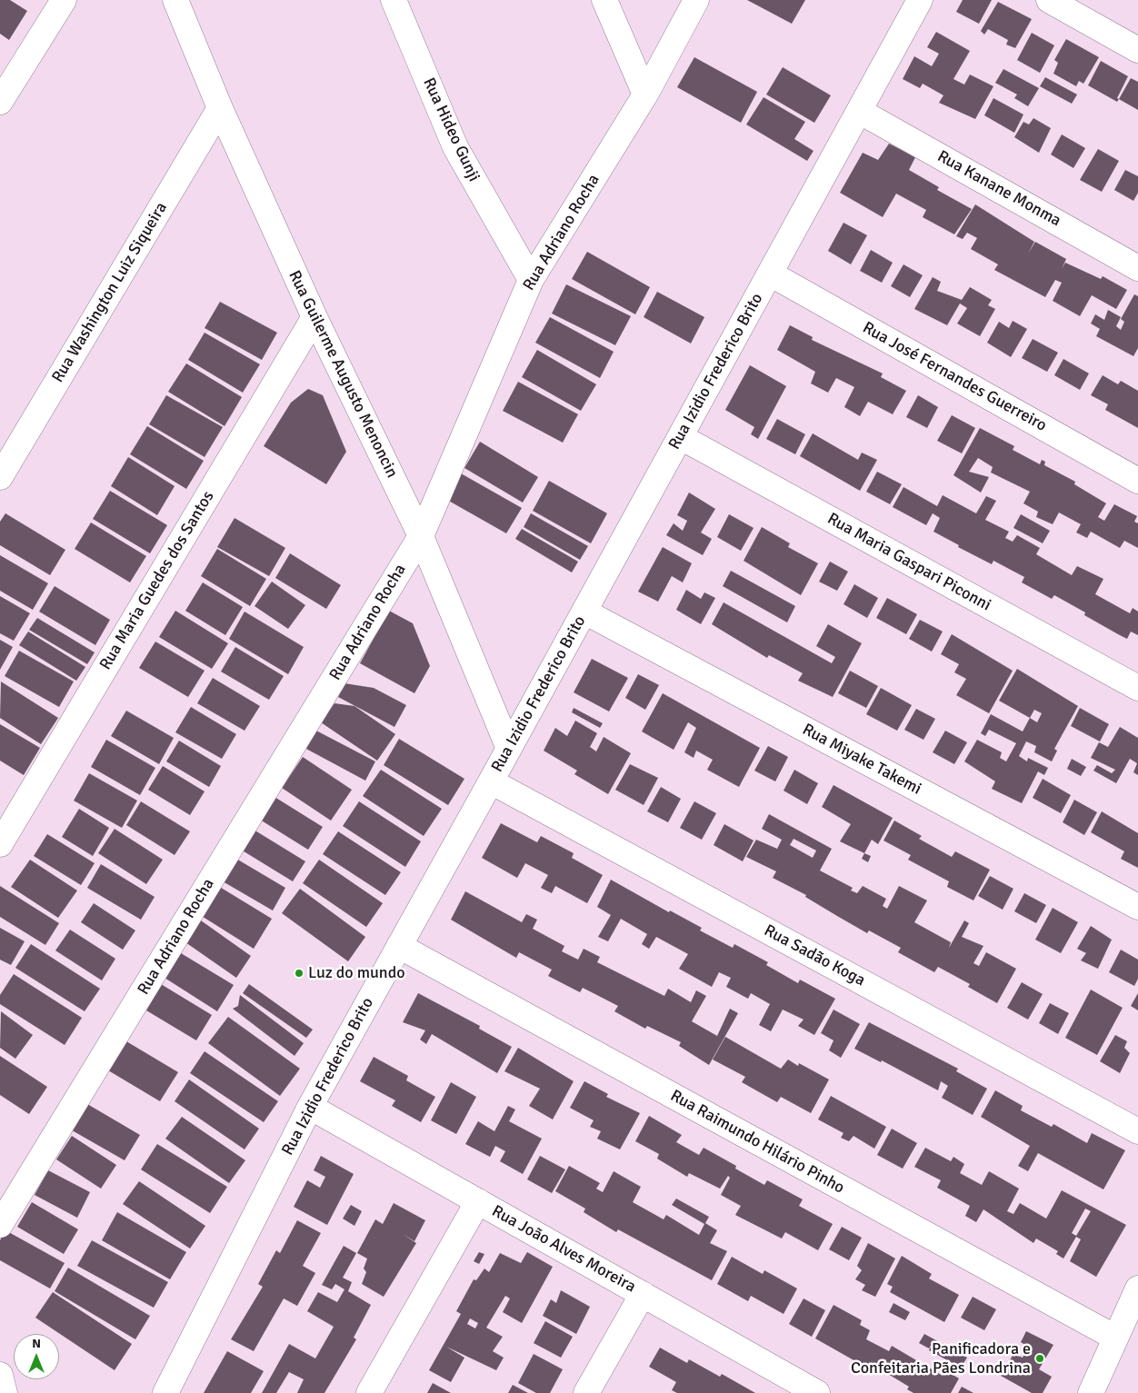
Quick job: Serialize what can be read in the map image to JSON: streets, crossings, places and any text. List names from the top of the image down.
{
  "streets": {
    "street": [
      "Rua Hideo Gunji",
      "Rua Kanane Monma",
      "Rua Adriano Rocha",
      "Rua Washington Luiz Siqueira",
      "Rua Izidio Frederico Brito",
      "Rua Guilerme Augusto Menoncin",
      "Rua José Fernandes Guerreiro",
      "Rua Maria Gaspari Piconni",
      "Rua Maria Guedes dos Santos",
      "Rua Miyake Takemi",
      "Rua Sadão Koga",
      "Rua Raimundo Hilário Pinho",
      "Rua João Alves Moreira"
    ]
  },
  "crossings": [
    ["Rua Hideo Gunji", "Rua Adriano Rocha"],
    ["Rua Kanane Monma", "Rua Izidio Frederico Brito"],
    ["Rua Adriano Rocha", "Rua Guilerme Augusto Menoncin"],
    ["Rua Washington Luiz Siqueira", "Rua Guilerme Augusto Menoncin"],
    ["Rua Izidio Frederico Brito", "Rua Guilerme Augusto Menoncin"],
    ["Rua Izidio Frederico Brito", "Rua José Fernandes Guerreiro"],
    ["Rua Izidio Frederico Brito", "Rua Maria Gaspari Piconni"],
    ["Rua Izidio Frederico Brito", "Rua Miyake Takemi"],
    ["Rua Izidio Frederico Brito", "Rua Sadão Koga"],
    ["Rua Izidio Frederico Brito", "Rua Raimundo Hilário Pinho"],
    ["Rua Izidio Frederico Brito", "Rua João Alves Moreira"],
    ["Rua Guilerme Augusto Menoncin", "Rua Maria Guedes dos Santos"]
  ],
  "places": ["Luz do mundo", "Panificadora e Confeitaria Pães Londrina"],
  "north": "top"
}
